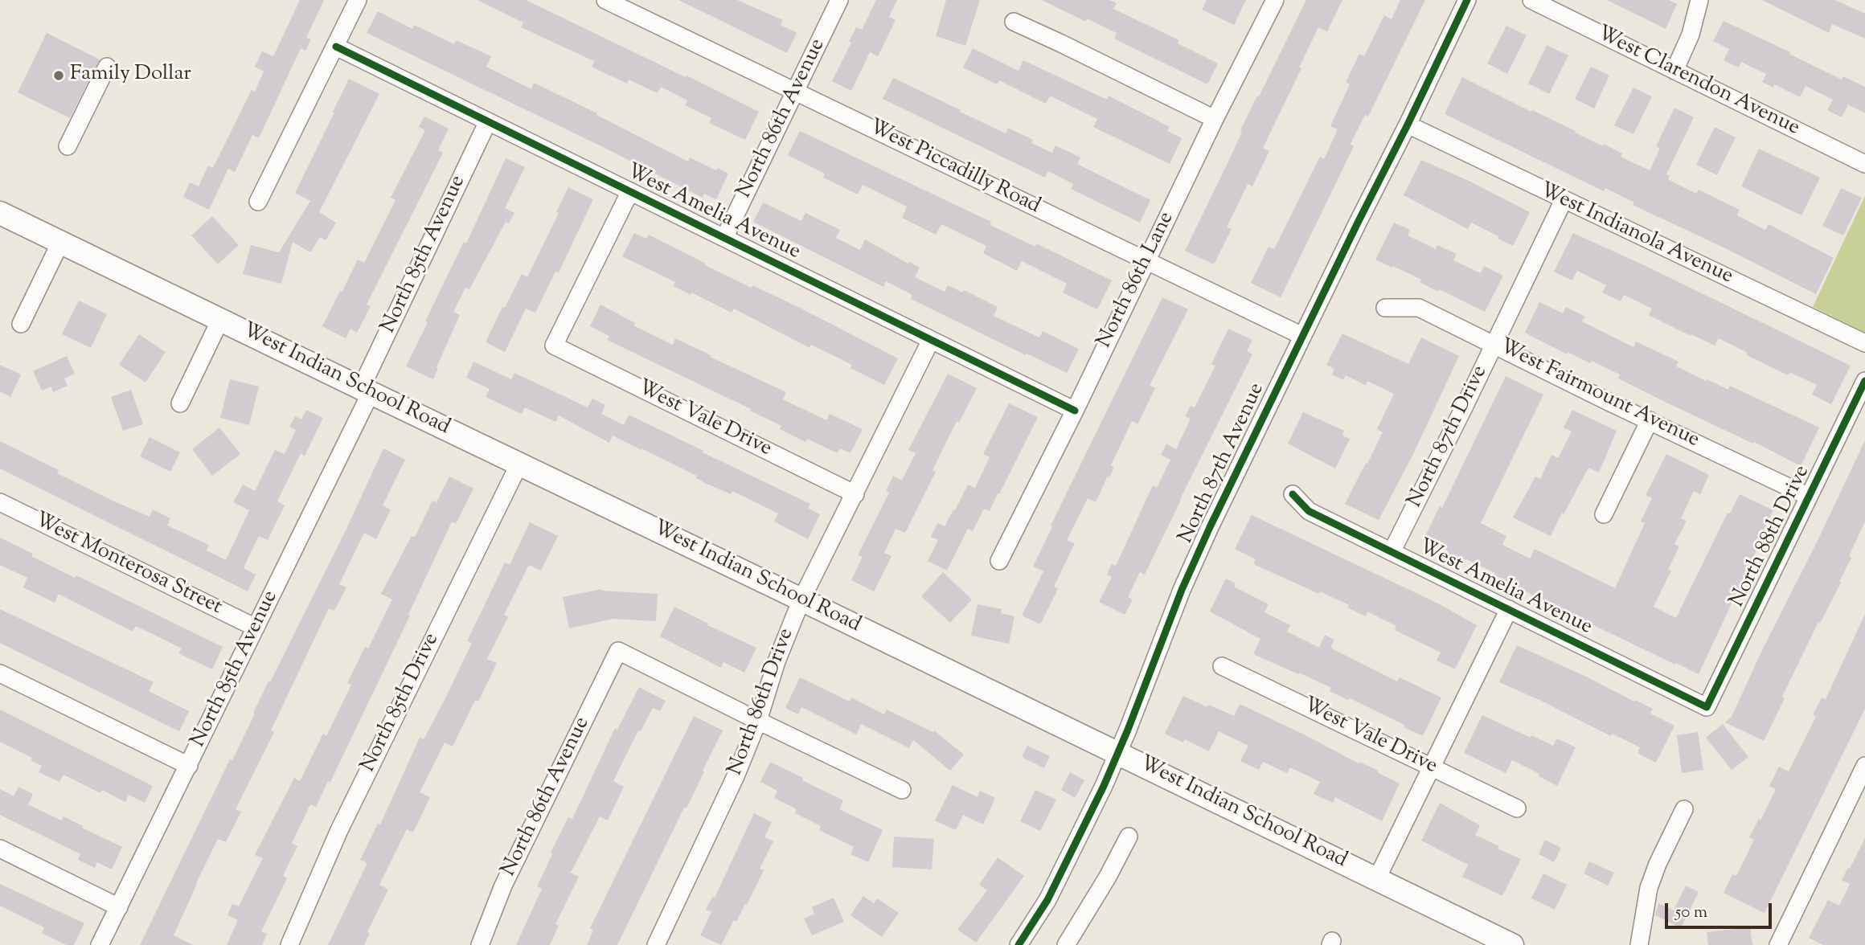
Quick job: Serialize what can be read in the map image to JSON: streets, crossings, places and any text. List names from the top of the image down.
{
  "streets": {
    "main road": ["West Indian School Road"],
    "street": [
      "West Clarendon Avenue",
      "North 86th Avenue",
      "West Piccadilly Road",
      "West Amelia Avenue",
      "West Indianola Avenue",
      "North 85th Avenue",
      "North 86th Lane",
      "West Fairmount Avenue",
      "West Vale Drive",
      "North 87th Drive",
      "North 87th Avenue",
      "North 88th Drive",
      "West Monterosa Street",
      "North 86th Drive",
      "North 85th Drive"
    ]
  },
  "crossings": [
    ["North 86th Avenue", "West Piccadilly Road"],
    ["North 86th Avenue", "West Amelia Avenue"],
    ["North 86th Avenue", "North 86th Drive"],
    ["West Piccadilly Road", "North 86th Lane"],
    ["West Piccadilly Road", "North 87th Avenue"],
    ["West Amelia Avenue", "North 85th Avenue"],
    ["West Amelia Avenue", "North 86th Lane"],
    ["West Amelia Avenue", "West Vale Drive"],
    ["West Amelia Avenue", "North 87th Drive"],
    ["West Amelia Avenue", "North 88th Drive"],
    ["West Amelia Avenue", "North 86th Drive"],
    ["West Indianola Avenue", "North 87th Drive"],
    ["West Indianola Avenue", "North 87th Avenue"],
    ["North 85th Avenue", "West Indian School Road"],
    ["North 85th Avenue", "West Monterosa Street"],
    ["West Indian School Road", "North 87th Avenue"],
    ["West Indian School Road", "North 86th Drive"],
    ["West Indian School Road", "North 85th Drive"],
    ["West Fairmount Avenue", "North 87th Drive"],
    ["West Fairmount Avenue", "North 88th Drive"],
    ["West Vale Drive", "North 86th Drive"]
  ],
  "places": ["Family Dollar"],
  "scale_bar": "50 m"
}
